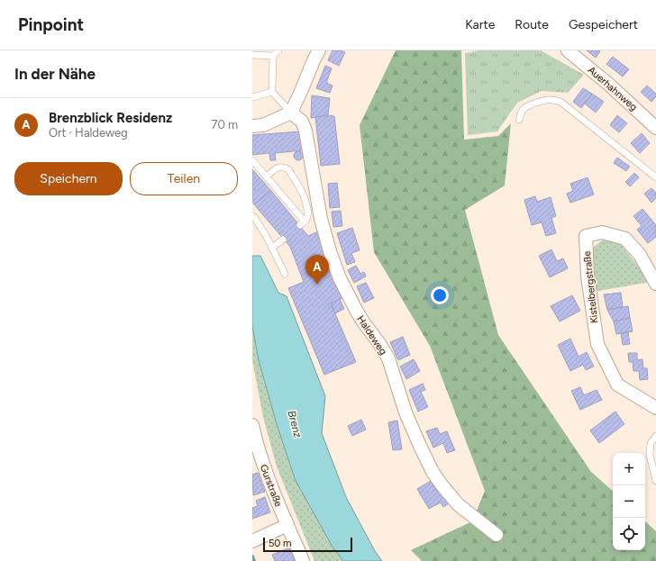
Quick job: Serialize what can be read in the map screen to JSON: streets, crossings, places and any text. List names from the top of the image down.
{
  "streets": {
    "street": [
      "Auerhahnweg",
      "Kistelbergstraße",
      "Haldeweg",
      "Gurstraße"
    ]
  },
  "water": ["Brenz"],
  "scale_bar": "50 m",
  "page": {
    "header": "Pinpoint",
    "nav": ["Karte", "Route", "Gespeichert"],
    "heading": "In der Nähe",
    "list": [
      {
        "mark": "A",
        "name": "Brenzblick Residenz",
        "note": "Ort · Haldeweg",
        "value": "70 m"
      }
    ],
    "buttons": ["Speichern", "Teilen"],
    "pins": "A",
    "map_buttons": ["+", "−"],
    "scale": "50 m"
  }
}
